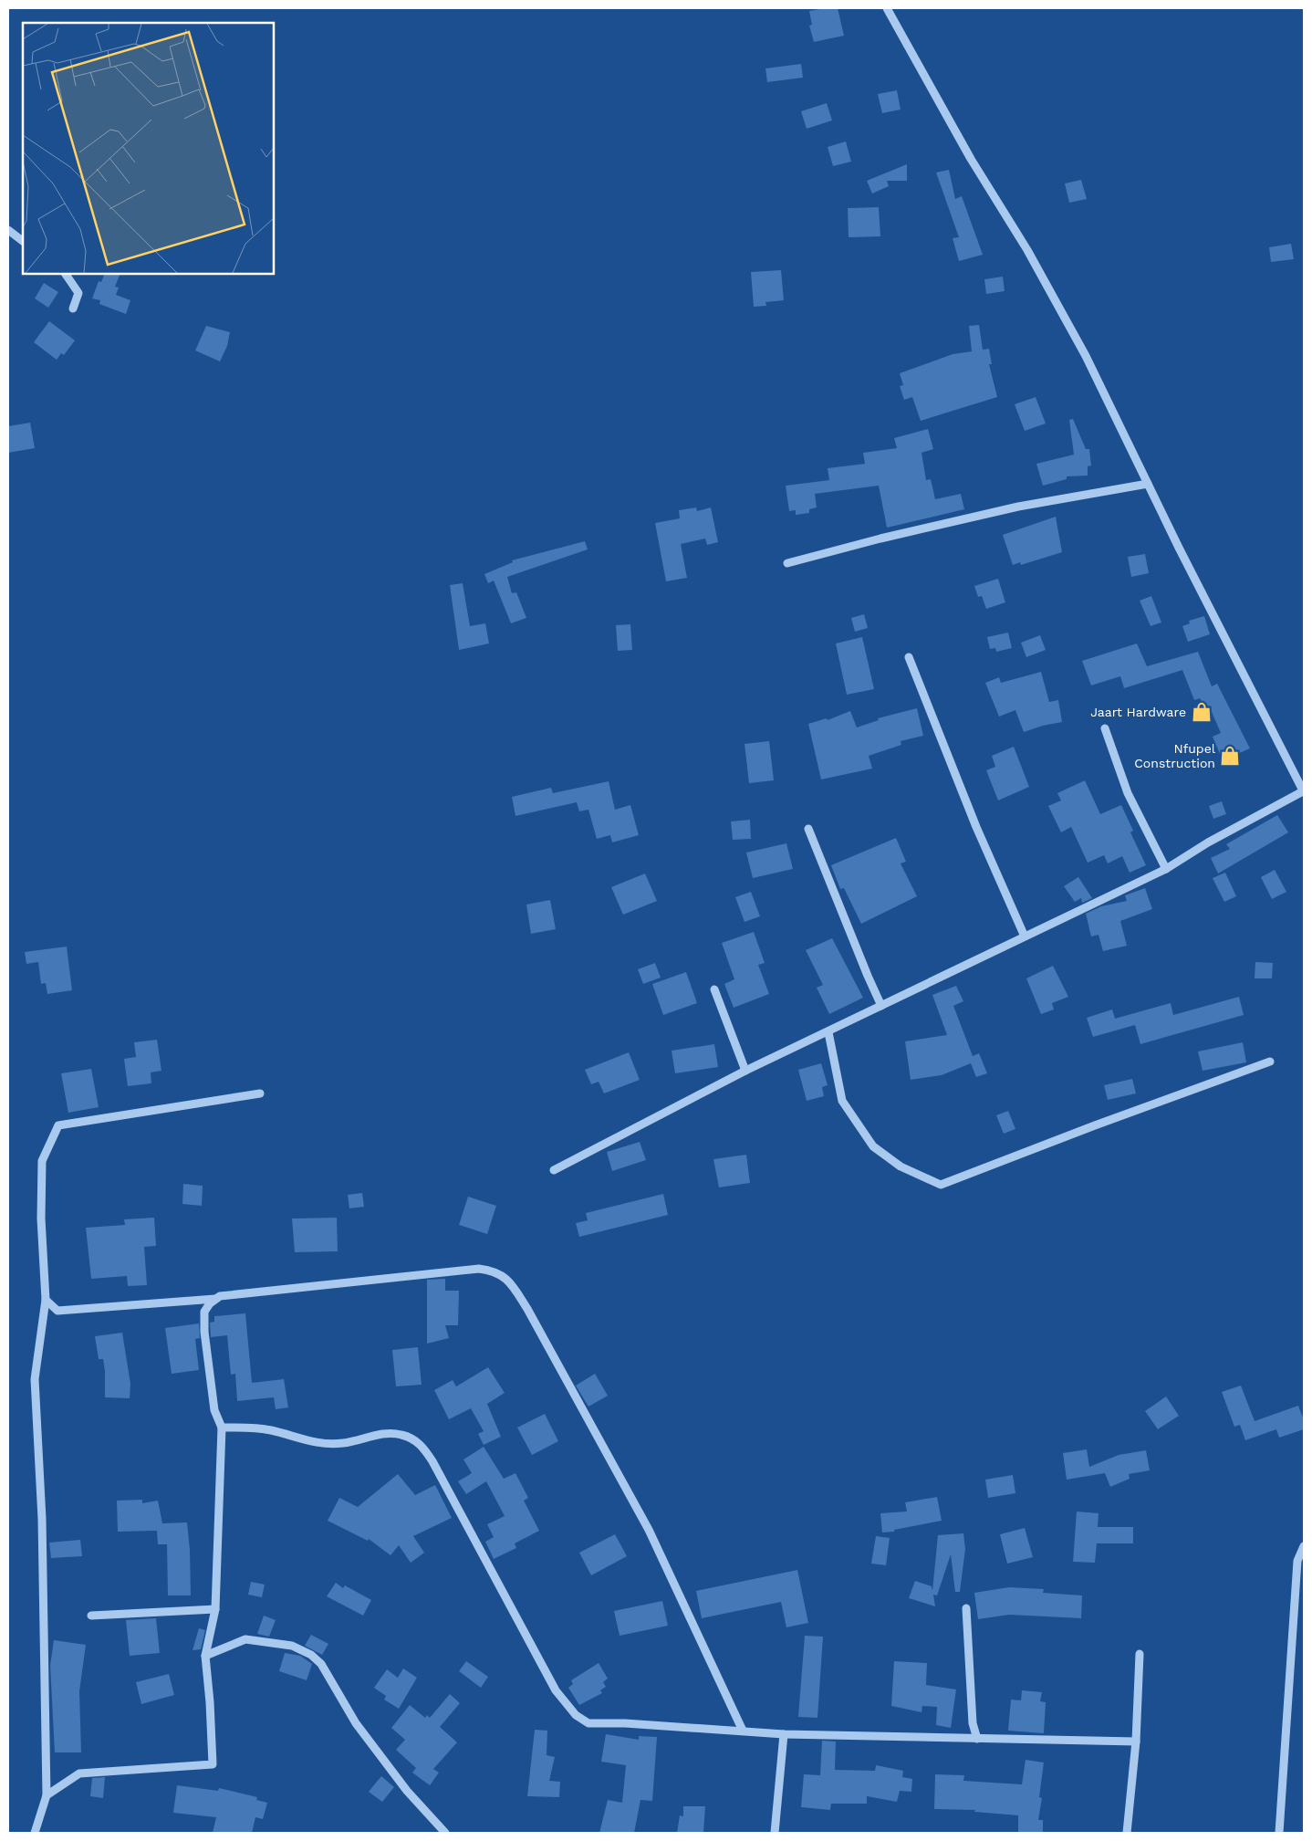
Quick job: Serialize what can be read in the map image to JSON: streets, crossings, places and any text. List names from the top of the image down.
{
  "places": {
    "shop": ["Jaart Hardware", "Nfupel Construction"]
  }
}
